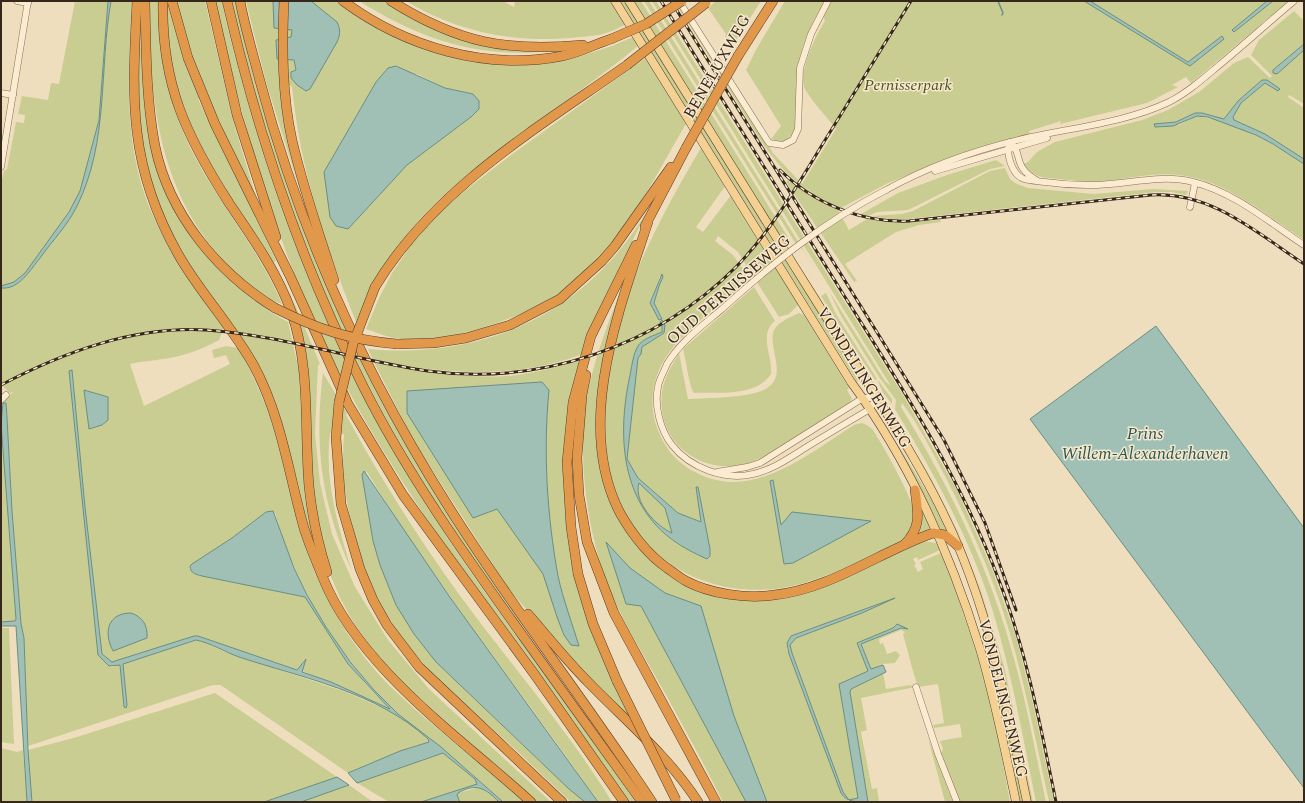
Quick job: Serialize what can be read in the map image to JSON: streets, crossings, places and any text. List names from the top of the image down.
{
  "streets": {
    "highway": ["BENELUXWEG"],
    "main road": ["VONDELINGENWEG"],
    "street": ["OUD PERNISSEWEG"]
  },
  "crossings": [
    ["OUD PERNISSEWEG", "VONDELINGENWEG"]
  ],
  "water": ["Prins Willem-Alexanderhaven"],
  "parks": ["Pernisserpark"]
}
